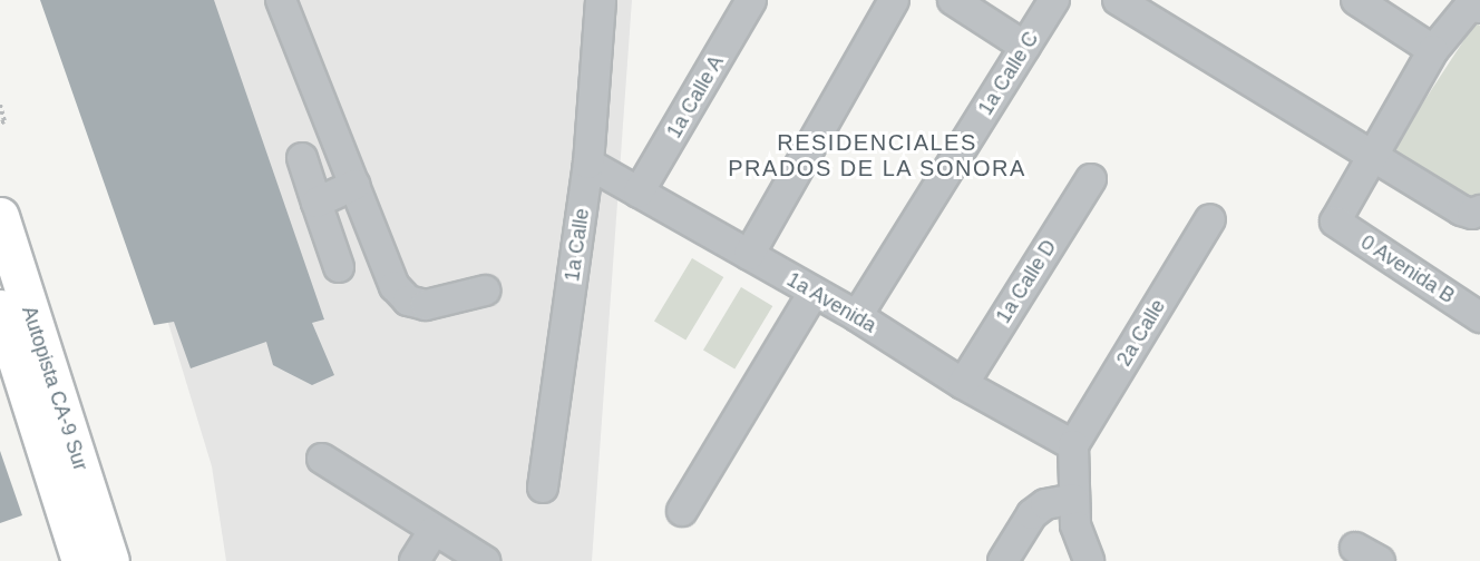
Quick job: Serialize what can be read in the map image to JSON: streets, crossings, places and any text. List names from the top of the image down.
{
  "streets": {
    "highway": ["Autopista CA-9 Sur"],
    "street": [
      "1a Calle C",
      "1a Calle A",
      "1a Calle",
      "0 Avenida B",
      "1a Calle D",
      "1a Avenida",
      "2a Calle"
    ]
  },
  "crossings": [
    ["1a Calle C", "1a Avenida"],
    ["1a Calle A", "1a Avenida"],
    ["1a Calle", "1a Avenida"],
    ["1a Calle D", "1a Avenida"],
    ["1a Avenida", "2a Calle"]
  ],
  "districts": ["RESIDENCIALES PRADOS DE LA SONORA"]
}
